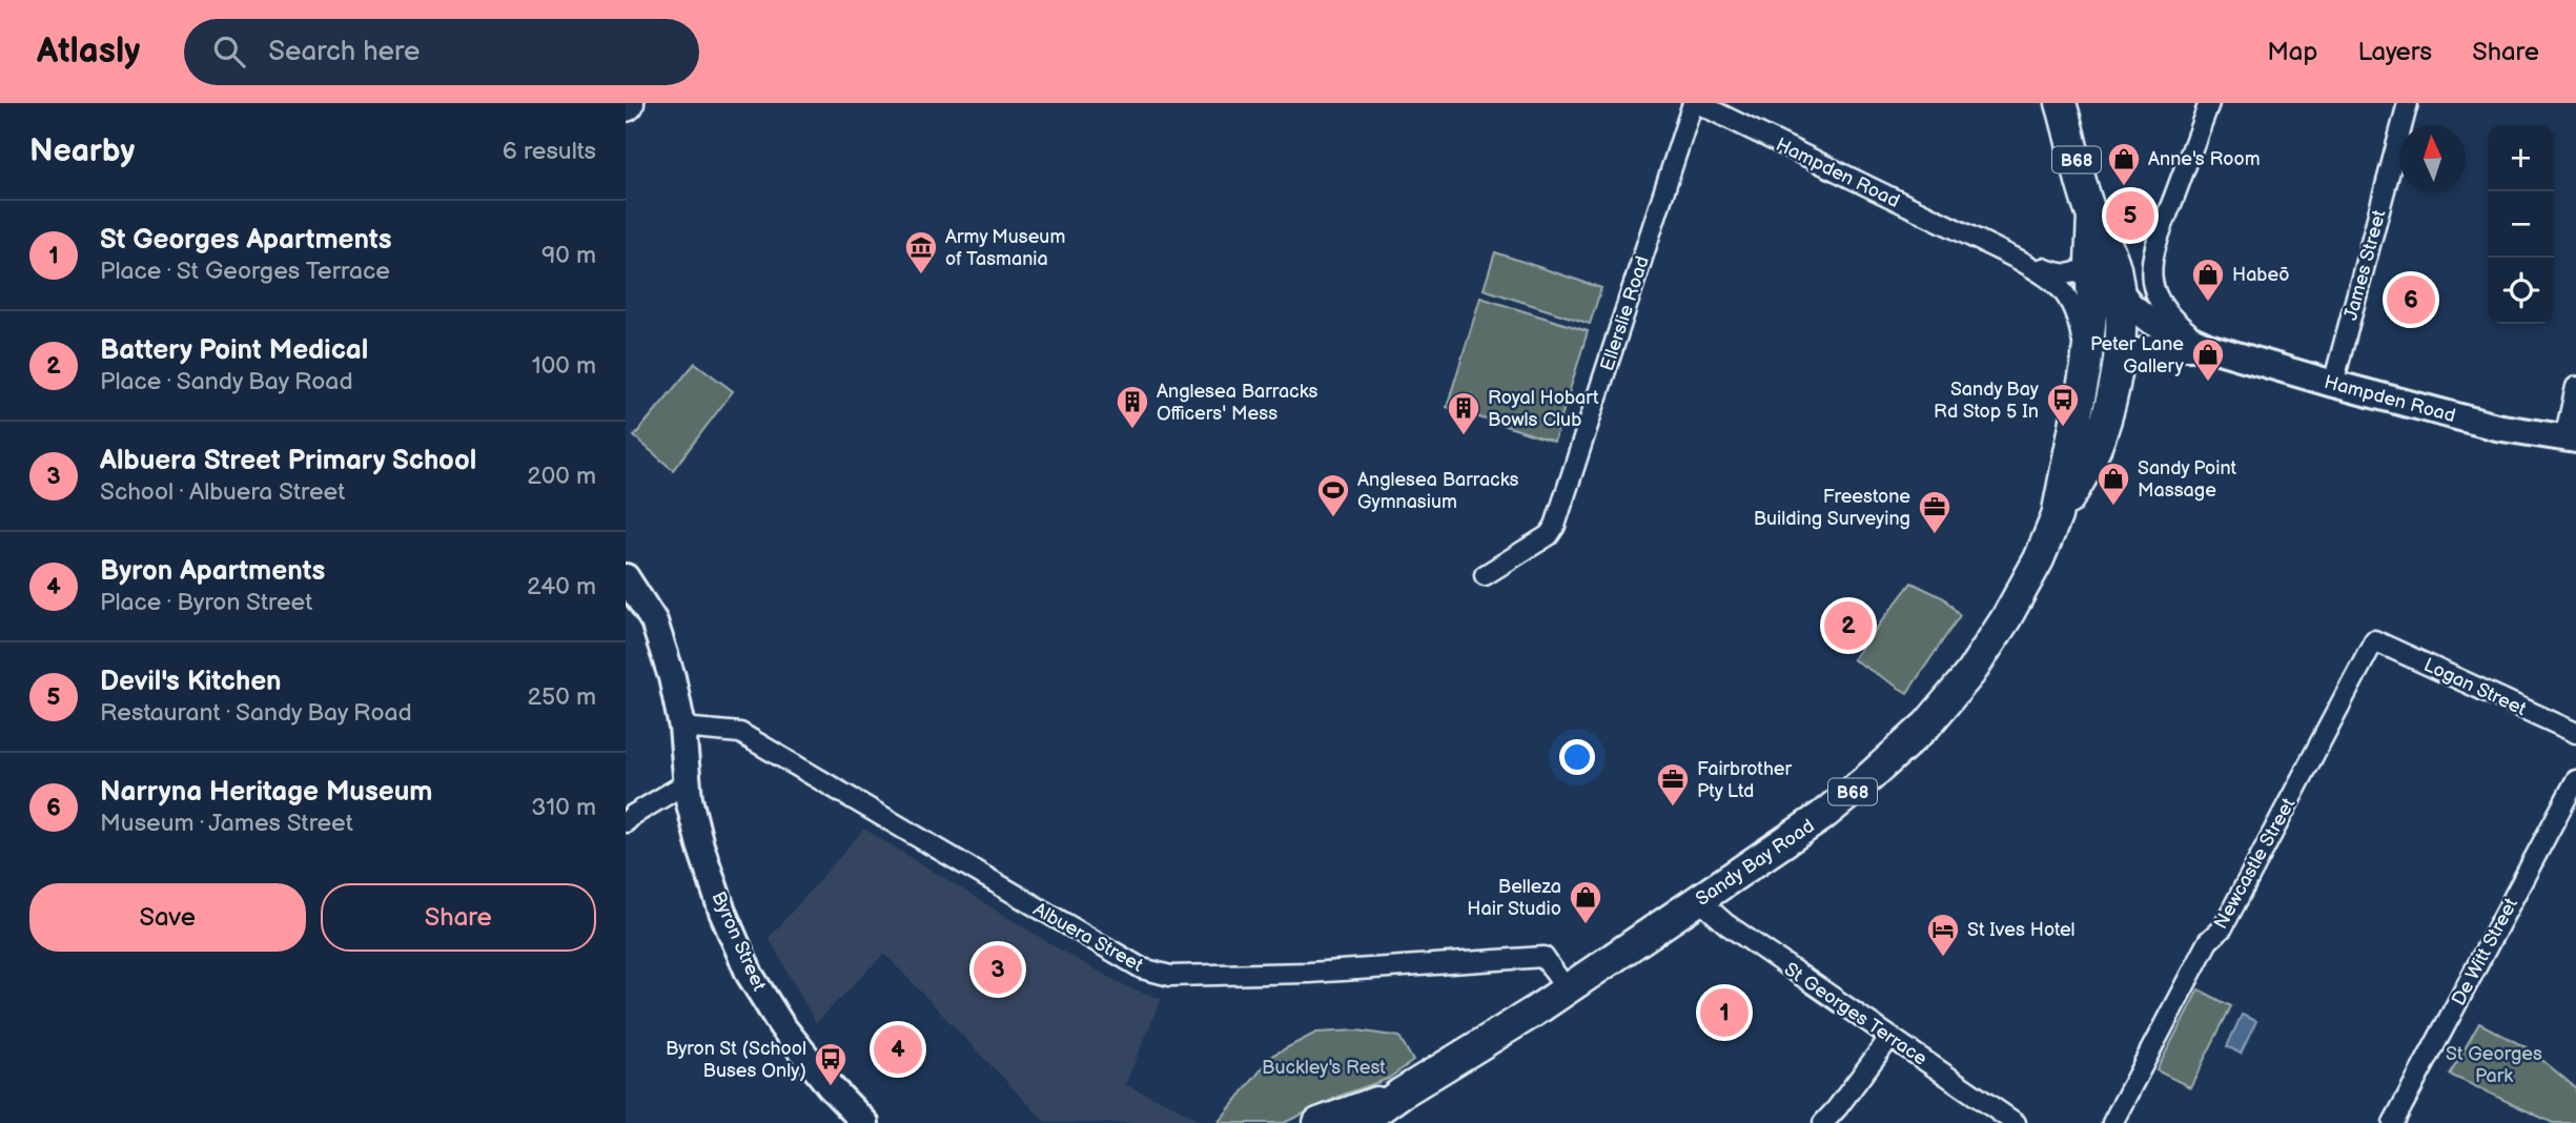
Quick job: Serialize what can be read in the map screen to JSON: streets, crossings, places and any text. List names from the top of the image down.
{
  "streets": {
    "main road": ["B68", "Sandy Bay Road"],
    "street": [
      "Hampden Road",
      "James Street",
      "Ellerslie Road",
      "Logan Street",
      "Newcastle Street",
      "Albuera Street",
      "Byron Street",
      "De Witt Street",
      "St Georges Terrace"
    ]
  },
  "crossings": [
    ["Hampden Road", "James Street"],
    ["Hampden Road", "Ellerslie Road"],
    ["Hampden Road", "Sandy Bay Road"],
    ["Logan Street", "Newcastle Street"],
    ["Sandy Bay Road", "Albuera Street"],
    ["Sandy Bay Road", "St Georges Terrace"],
    ["Albuera Street", "Byron Street"]
  ],
  "parks": ["St Georges Park", "Buckley's Rest"],
  "places": {
    "shop": [
      "Anne's Room",
      "Habeō",
      "Peter Lane Gallery",
      "Sandy Point Massage",
      "Belleza Hair Studio"
    ],
    "museum": ["Army Museum of Tasmania"],
    "bus stop": ["Sandy Bay Rd Stop 5 In", "Byron St (School Buses Only)"],
    "building": ["Anglesea Barracks Officers' Mess", "Royal Hobart Bowls Club"],
    "sports": ["Anglesea Barracks Gymnasium"],
    "office": ["Freestone Building Surveying", "Fairbrother Pty Ltd"],
    "hotel": ["St Ives Hotel"]
  },
  "north": "top",
  "page": {
    "header": "Atlasly",
    "search": "Search here",
    "nav": ["Map", "Layers", "Share"],
    "heading": ["Nearby", "6 results"],
    "map_buttons": ["+", "−"],
    "pins": [
      "5",
      "6",
      "2",
      "3",
      "1",
      "4"
    ],
    "list": [
      {
        "mark": "1",
        "name": "St Georges Apartments",
        "note": "Place · St Georges Terrace",
        "value": "90 m"
      },
      {
        "mark": "2",
        "name": "Battery Point Medical",
        "note": "Place · Sandy Bay Road",
        "value": "100 m"
      },
      {
        "mark": "3",
        "name": "Albuera Street Primary School",
        "note": "School · Albuera Street",
        "value": "200 m"
      },
      {
        "mark": "4",
        "name": "Byron Apartments",
        "note": "Place · Byron Street",
        "value": "240 m"
      },
      {
        "mark": "5",
        "name": "Devil's Kitchen",
        "note": "Restaurant · Sandy Bay Road",
        "value": "250 m"
      },
      {
        "mark": "6",
        "name": "Narryna Heritage Museum",
        "note": "Museum · James Street",
        "value": "310 m"
      }
    ],
    "buttons": ["Save", "Share"]
  }
}
